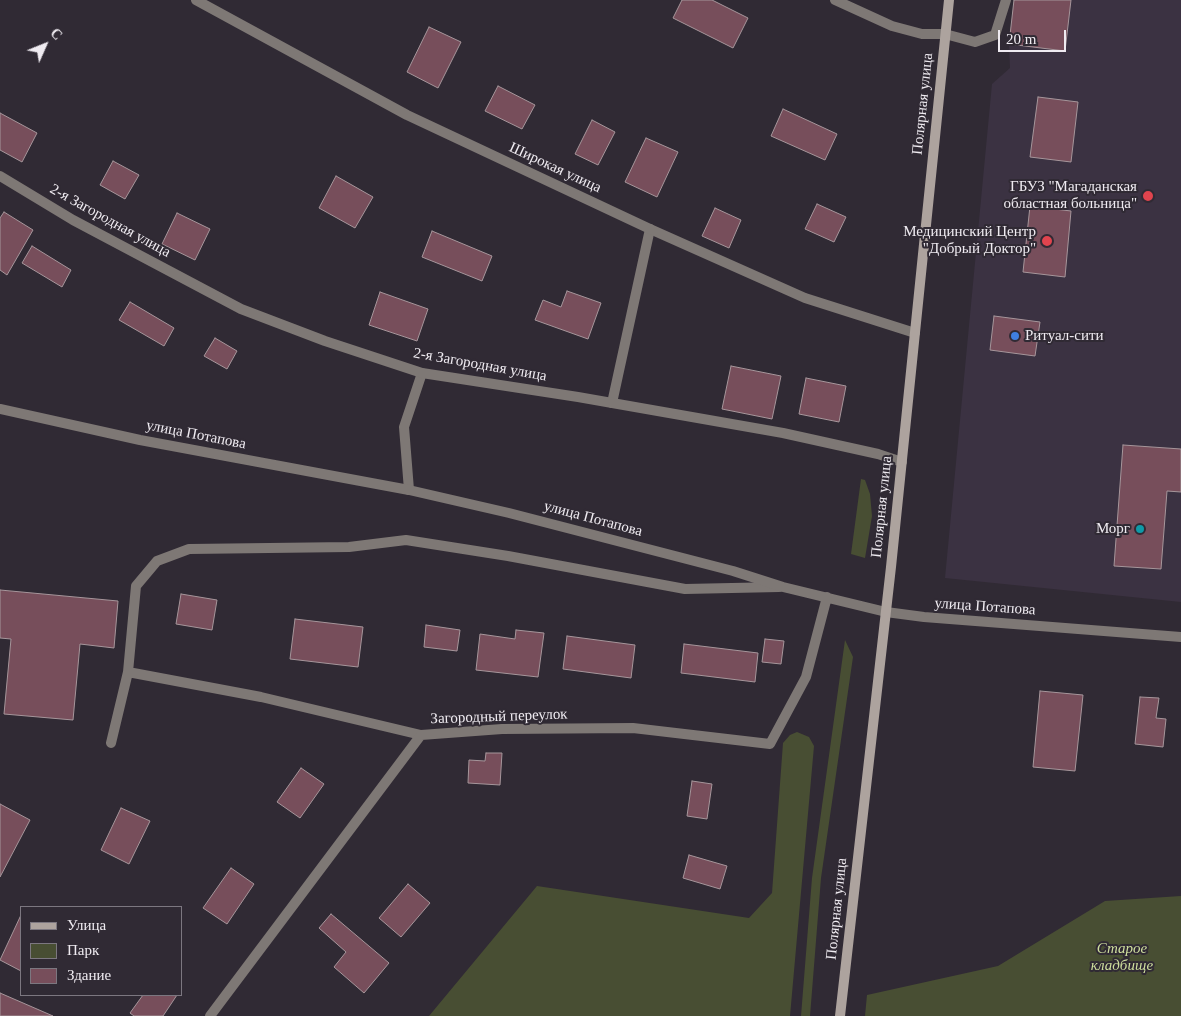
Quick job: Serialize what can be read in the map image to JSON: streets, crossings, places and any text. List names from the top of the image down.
{
  "streets": {
    "main road": ["Полярная улица"],
    "street": [
      "Широкая улица",
      "2-я Загородная улица",
      "улица Потапова",
      "Загородный переулок"
    ]
  },
  "crossings": [
    ["Полярная улица", "Широкая улица"],
    ["Полярная улица", "2-я Загородная улица"],
    ["Полярная улица", "улица Потапова"],
    ["улица Потапова", "Загородный переулок"]
  ],
  "parks": ["Старое кладбище"],
  "places": [
    "ГБУЗ \"Магаданская областная больница\"",
    "Медицинский Центр \"Добрый Доктор\"",
    "Ритуал-сити",
    "Морг"
  ],
  "legend": ["Улица", "Парк", "Здание"],
  "scale_bar": "20 m",
  "north": "top right"
}
